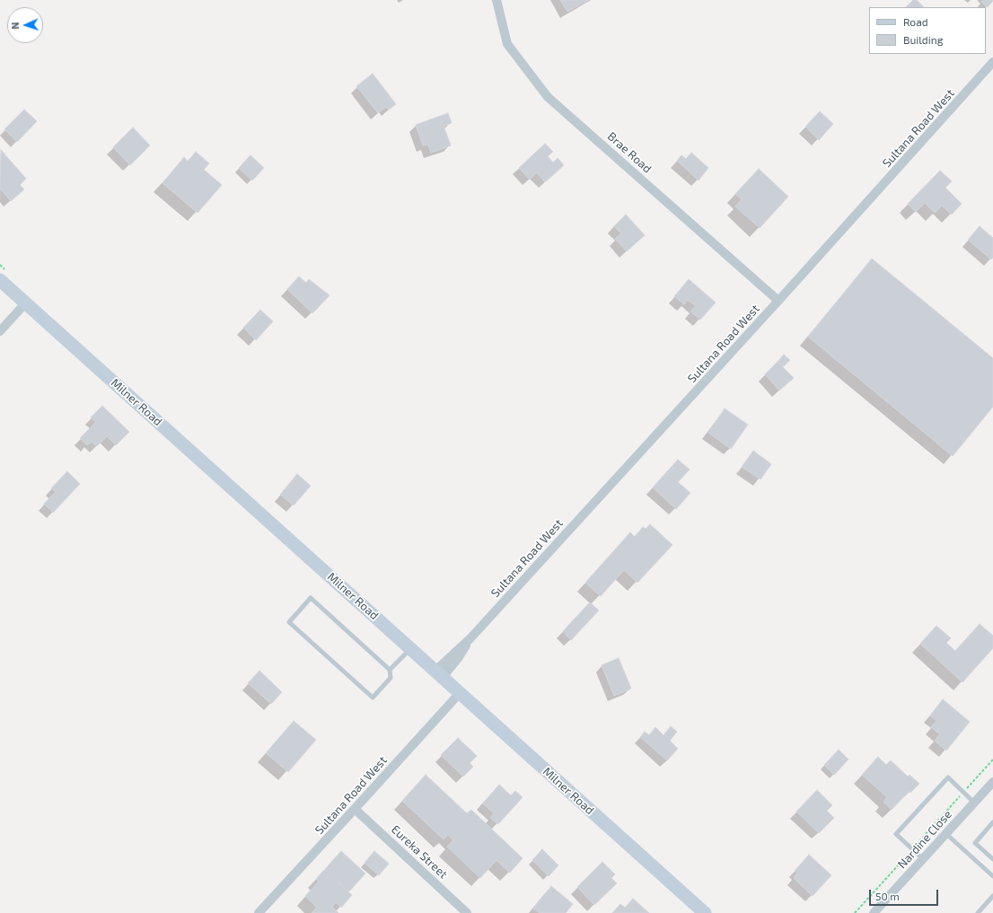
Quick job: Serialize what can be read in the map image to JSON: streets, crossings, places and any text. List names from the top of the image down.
{
  "streets": {
    "street": [
      "Sultana Road West",
      "Brae Road",
      "Milner Road",
      "Nardine Close",
      "Eureka Street"
    ]
  },
  "crossings": [
    ["Sultana Road West", "Brae Road"],
    ["Sultana Road West", "Milner Road"],
    ["Sultana Road West", "Eureka Street"]
  ],
  "legend": ["Road", "Building"],
  "scale_bar": "50 m",
  "north": "left"
}
